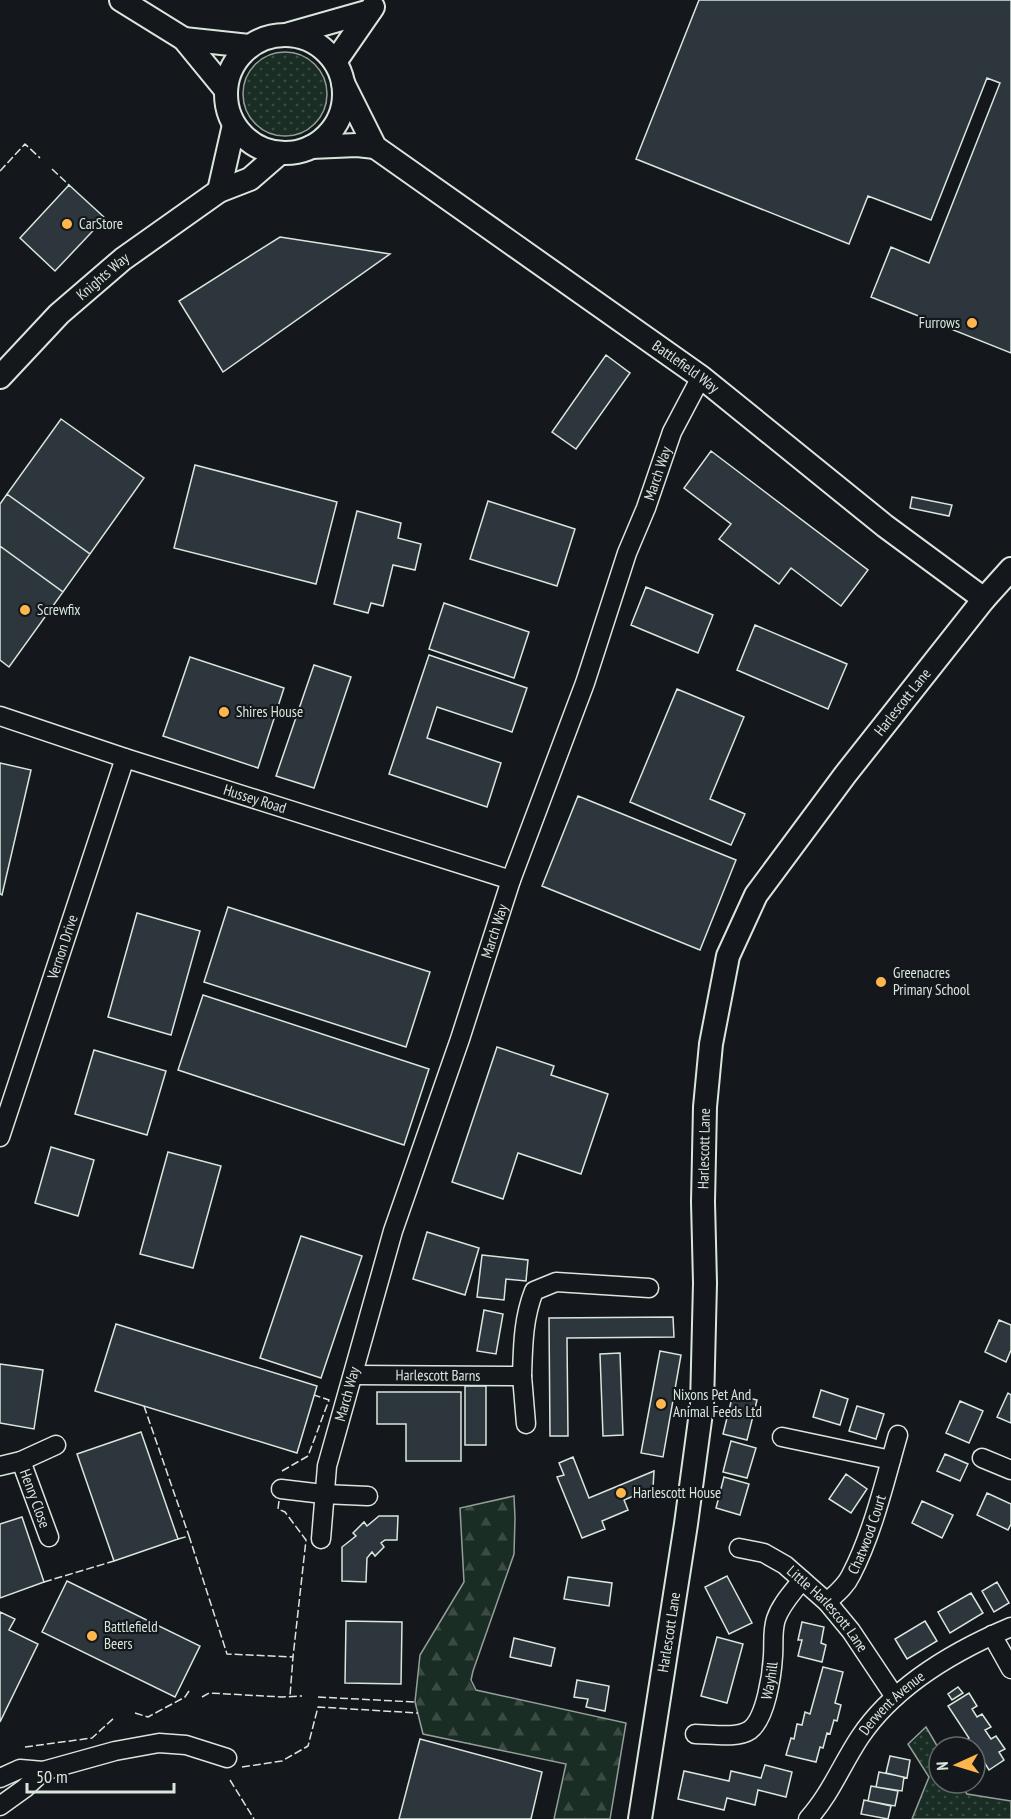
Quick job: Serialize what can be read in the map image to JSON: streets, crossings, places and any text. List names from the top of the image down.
{
  "streets": {
    "street": [
      "Knights Way",
      "Battlefield Way",
      "March Way",
      "Harlescott Lane",
      "Hussey Road",
      "Vernon Drive",
      "Harlescott Barns",
      "Henry Close",
      "Chatwood Court",
      "Little Harlescott Lane",
      "Wayhill",
      "Derwent Avenue"
    ]
  },
  "crossings": [
    ["Knights Way", "Battlefield Way"],
    ["Battlefield Way", "March Way"],
    ["Battlefield Way", "Harlescott Lane"],
    ["March Way", "Hussey Road"],
    ["March Way", "Harlescott Barns"],
    ["Hussey Road", "Vernon Drive"],
    ["Chatwood Court", "Little Harlescott Lane"],
    ["Little Harlescott Lane", "Wayhill"],
    ["Little Harlescott Lane", "Derwent Avenue"]
  ],
  "places": [
    "CarStore",
    "Furrows",
    "Screwfix",
    "Shires House",
    "Greenacres Primary School",
    "Nixons Pet And Animal Feeds Ltd",
    "Harlescott House",
    "Battlefield Beers"
  ],
  "scale_bar": "50 m",
  "north": "left"
}
